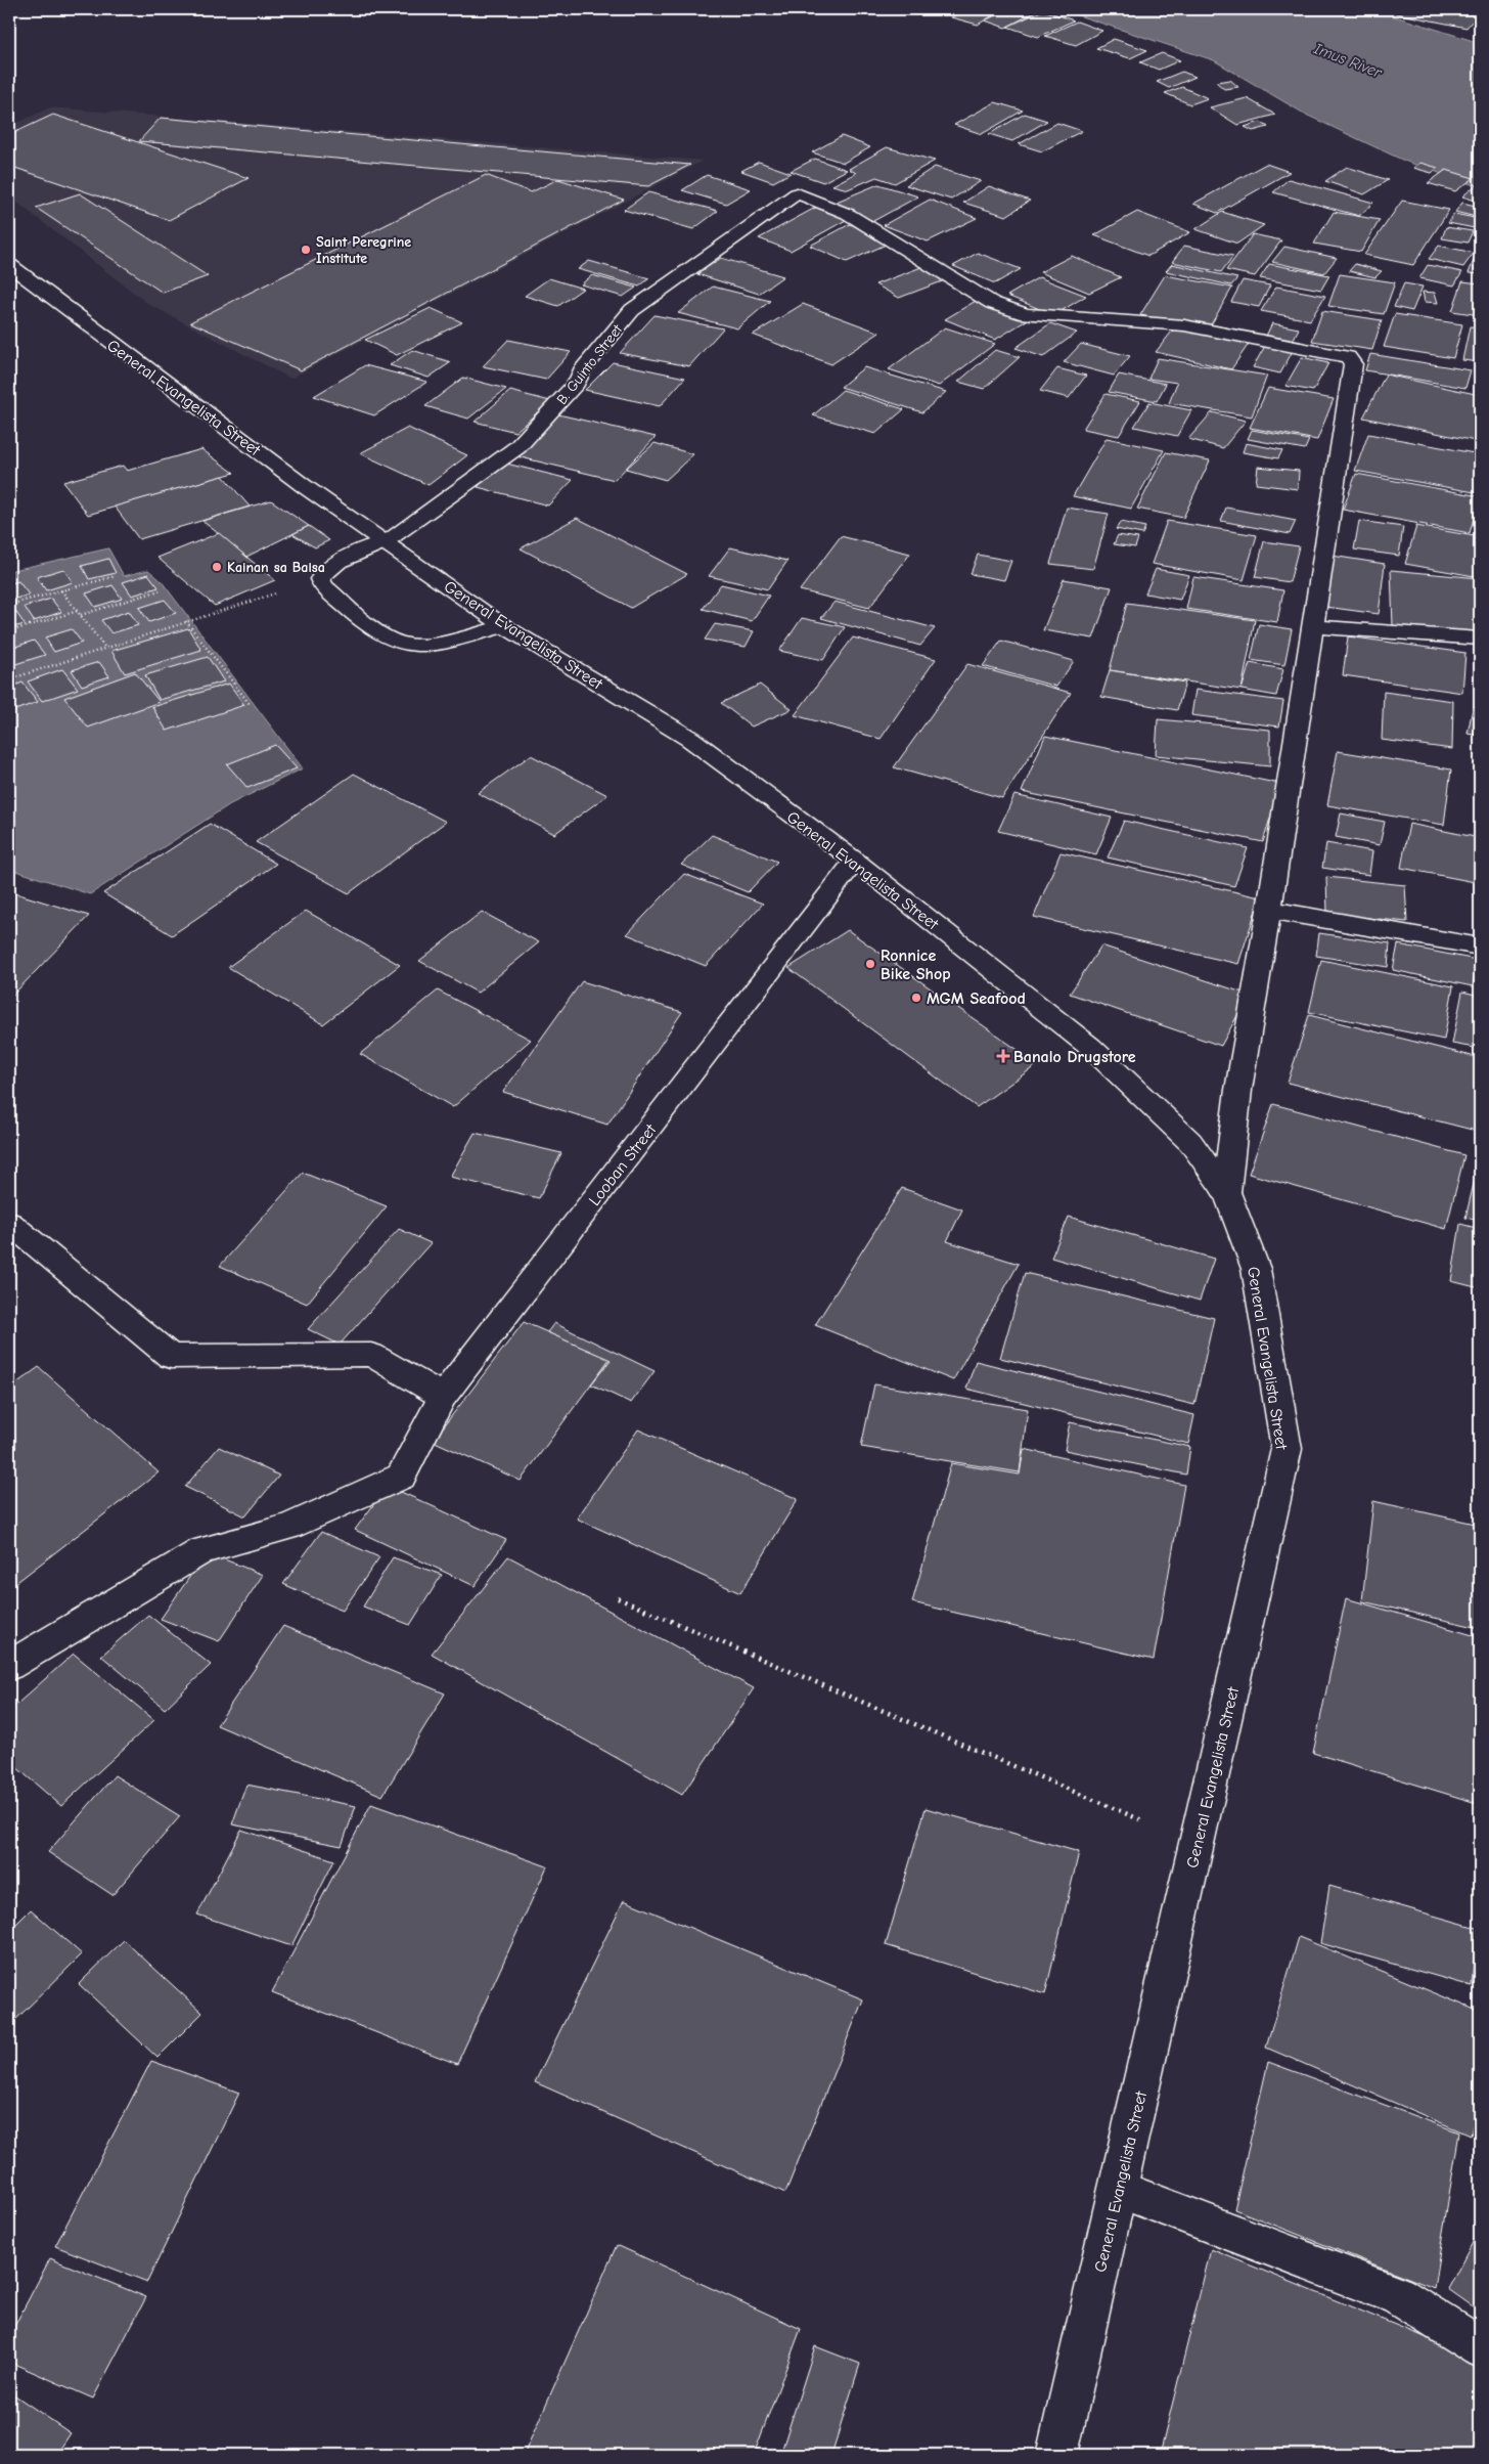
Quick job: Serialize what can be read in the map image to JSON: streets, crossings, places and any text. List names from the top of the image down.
{
  "streets": {
    "street": ["B. Guinto Street", "General Evangelista Street", "Looban Street"]
  },
  "crossings": [
    ["B. Guinto Street", "General Evangelista Street"],
    ["General Evangelista Street", "Looban Street"]
  ],
  "water": ["Imus River"],
  "places": {
    "other": [
      "Saint Peregrine Institute",
      "Kainan sa Balsa",
      "Ronnice Bike Shop",
      "MGM Seafood"
    ],
    "health": ["Banalo Drugstore"]
  }
}
